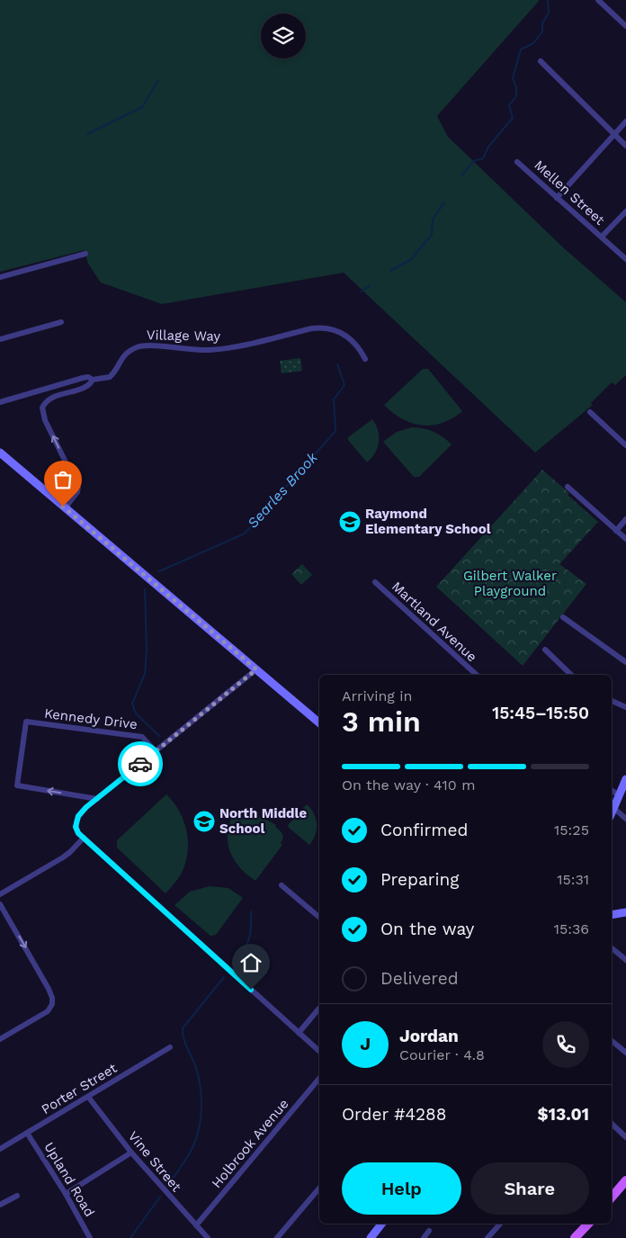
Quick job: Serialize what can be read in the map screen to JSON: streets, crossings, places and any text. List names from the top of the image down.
{
  "streets": {
    "street": [
      "Mellen Street",
      "Village Way",
      "Martland Avenue",
      "Kennedy Drive",
      "Porter Street",
      "Holbrook Avenue",
      "Vine Street",
      "Upland Road"
    ]
  },
  "crossings": [
    ["Porter Street", "Vine Street"],
    ["Porter Street", "Upland Road"],
    ["Holbrook Avenue", "Vine Street"]
  ],
  "water": ["Searles Brook"],
  "parks": ["Gilbert Walker Playground"],
  "places": {
    "school or university": ["Raymond Elementary School", "North Middle School"]
  },
  "page": {
    "heading": ["3 min", "Arriving in", "15:45–15:50"],
    "panel": [
      "Jordan",
      "Courier · 4.8",
      "Order #4288",
      "$13.01"
    ],
    "bar": "On the way · 410 m",
    "list": [
      ["Confirmed", "15:25"],
      ["Preparing", "15:31"],
      ["On the way", "15:36"],
      "Delivered"
    ],
    "round": "J",
    "buttons": ["Help", "Share"]
  }
}
